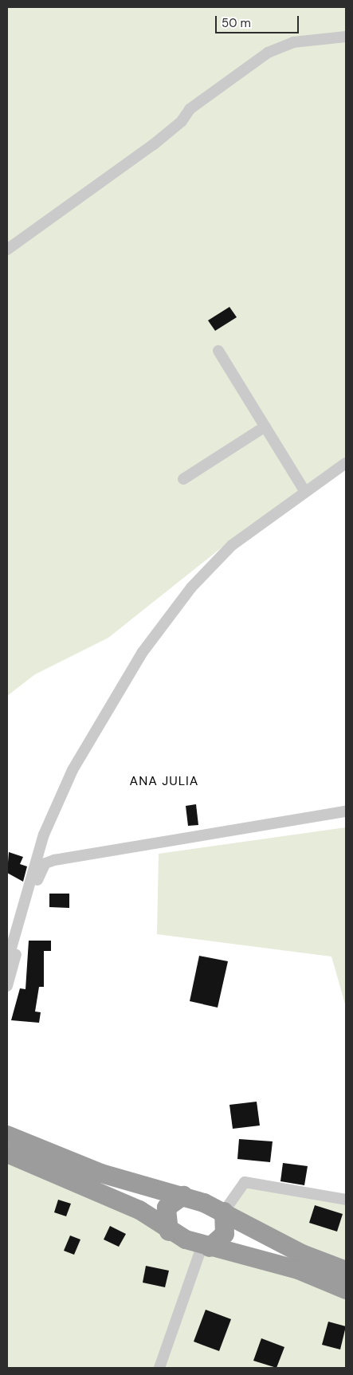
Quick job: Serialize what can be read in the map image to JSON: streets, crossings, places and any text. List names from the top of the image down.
{
  "districts": ["ANA JULIA"],
  "scale_bar": "50 m"
}
